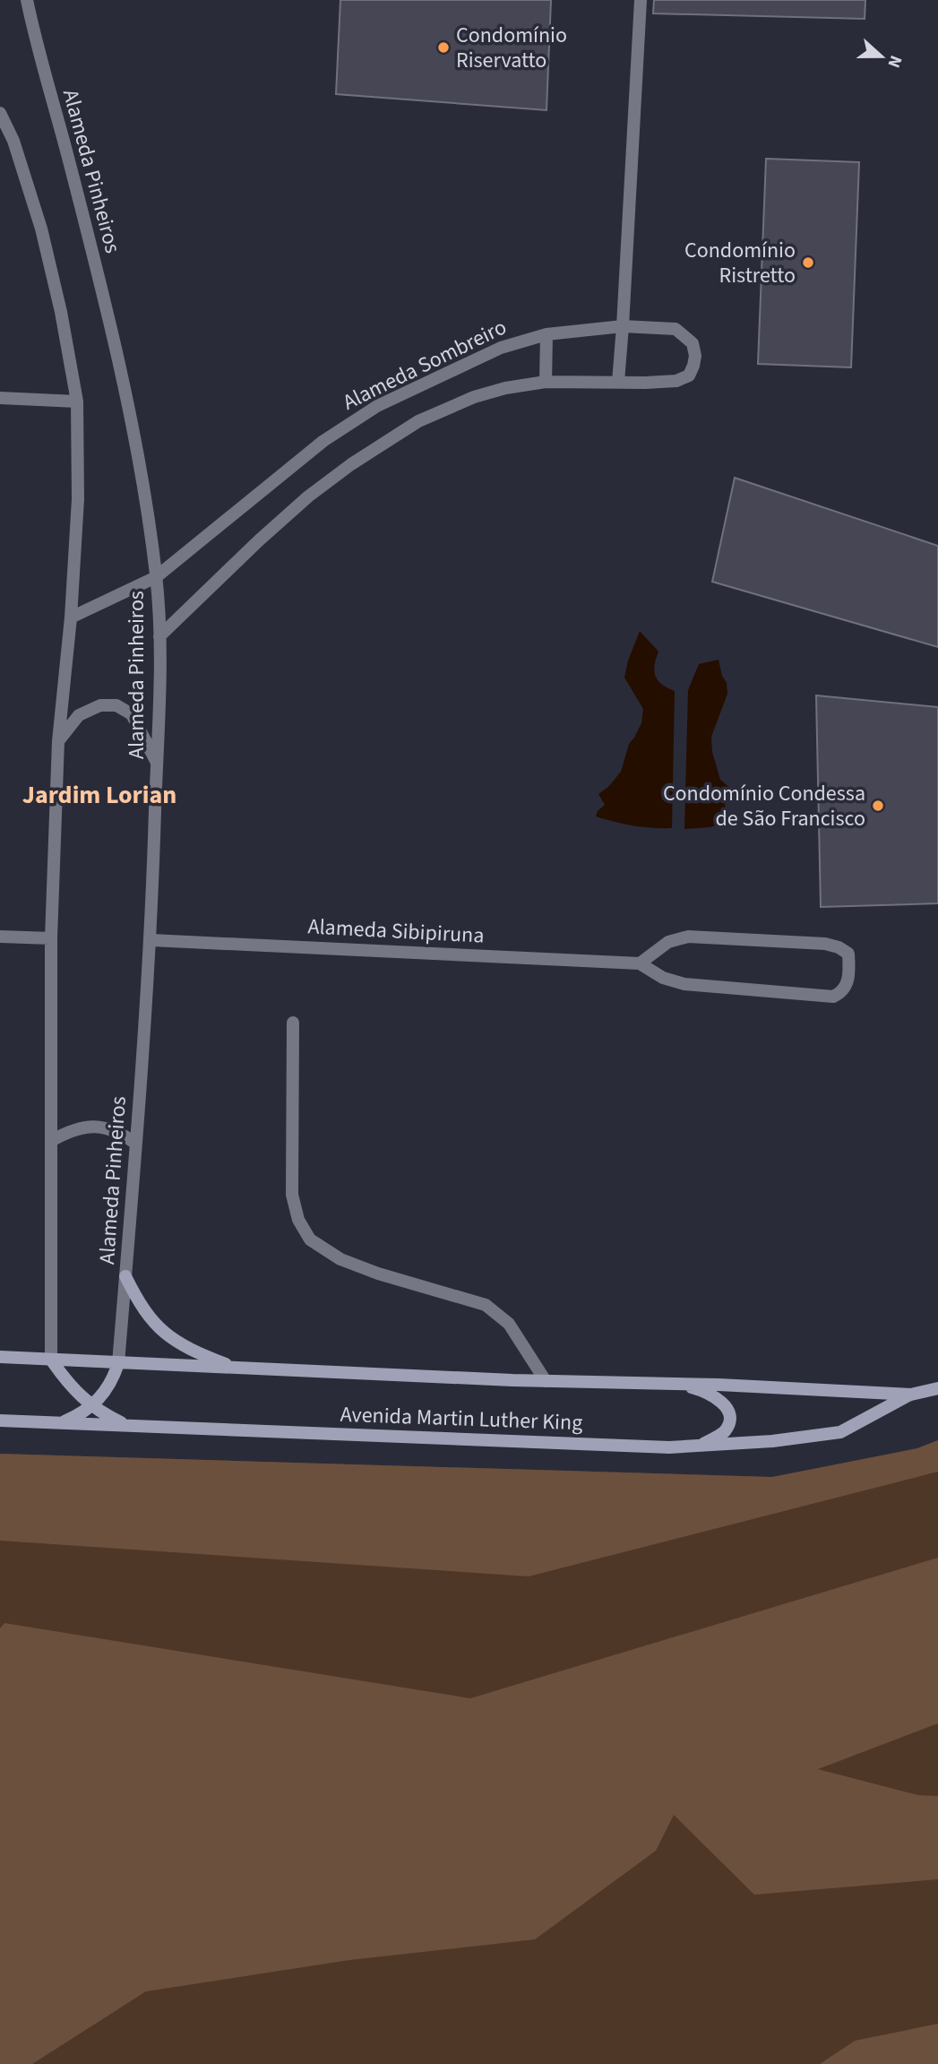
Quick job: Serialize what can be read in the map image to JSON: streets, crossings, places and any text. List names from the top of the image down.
{
  "streets": {
    "main road": ["Avenida Martin Luther King"],
    "street": ["Alameda Pinheiros", "Alameda Sombreiro", "Alameda Sibipiruna"]
  },
  "crossings": [
    ["Alameda Pinheiros", "Alameda Sombreiro"],
    ["Alameda Pinheiros", "Alameda Sibipiruna"],
    ["Alameda Pinheiros", "Avenida Martin Luther King"]
  ],
  "districts": ["Jardim Lorian"],
  "places": ["Condomínio Riservatto", "Condomínio Ristretto", "Condomínio Condessa de São Francisco"],
  "north": "right"
}
